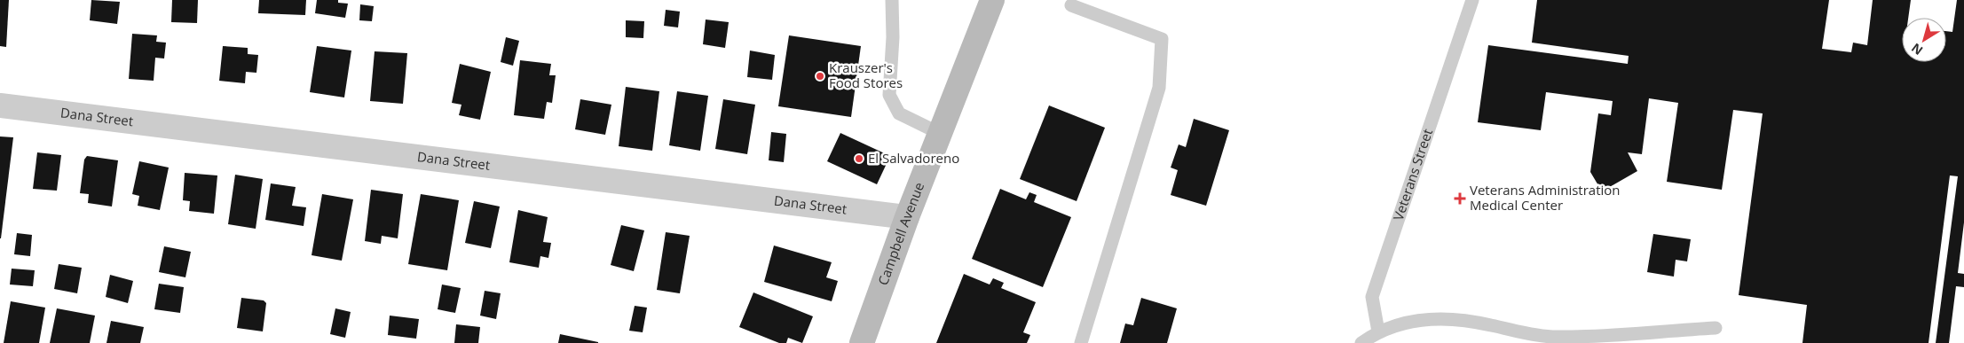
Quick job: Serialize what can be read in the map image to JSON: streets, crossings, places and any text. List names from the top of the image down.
{
  "streets": {
    "main road": ["Campbell Avenue"],
    "street": ["Dana Street"],
    "lane": ["Veterans Street"]
  },
  "crossings": [
    ["Dana Street", "Campbell Avenue"]
  ],
  "places": {
    "other": ["Krauszer's Food Stores", "El Salvadoreno"],
    "health": ["Veterans Administration Medical Center"]
  },
  "north": "bottom left"
}
